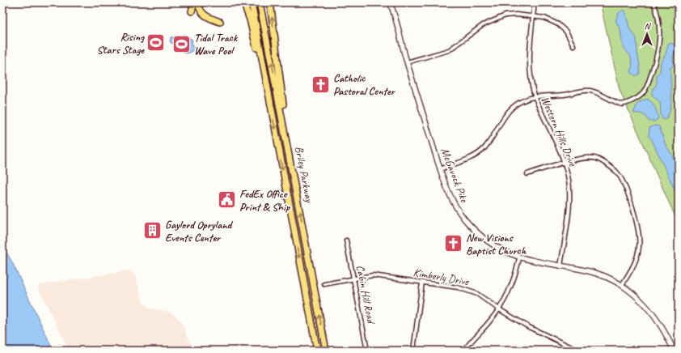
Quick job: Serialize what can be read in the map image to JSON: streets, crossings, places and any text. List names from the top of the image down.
{
  "streets": {
    "highway": ["Briley Parkway"],
    "main road": ["McGavock Pike"],
    "street": ["Western Hills Drive", "Kimberly Drive", "Cabin Hill Road"]
  },
  "crossings": [
    ["Western Hills Drive", "McGavock Pike"],
    ["Kimberly Drive", "Cabin Hill Road"]
  ],
  "places": {
    "sports": ["Rising Stars Stage", "Tidal Track Wave Pool"],
    "church": ["Catholic Pastoral Center", "New Visions Baptist Church"],
    "public building": ["FedEx Office Print & Ship"],
    "building": ["Gaylord Opryland Events Center"]
  },
  "north": "top"
}
